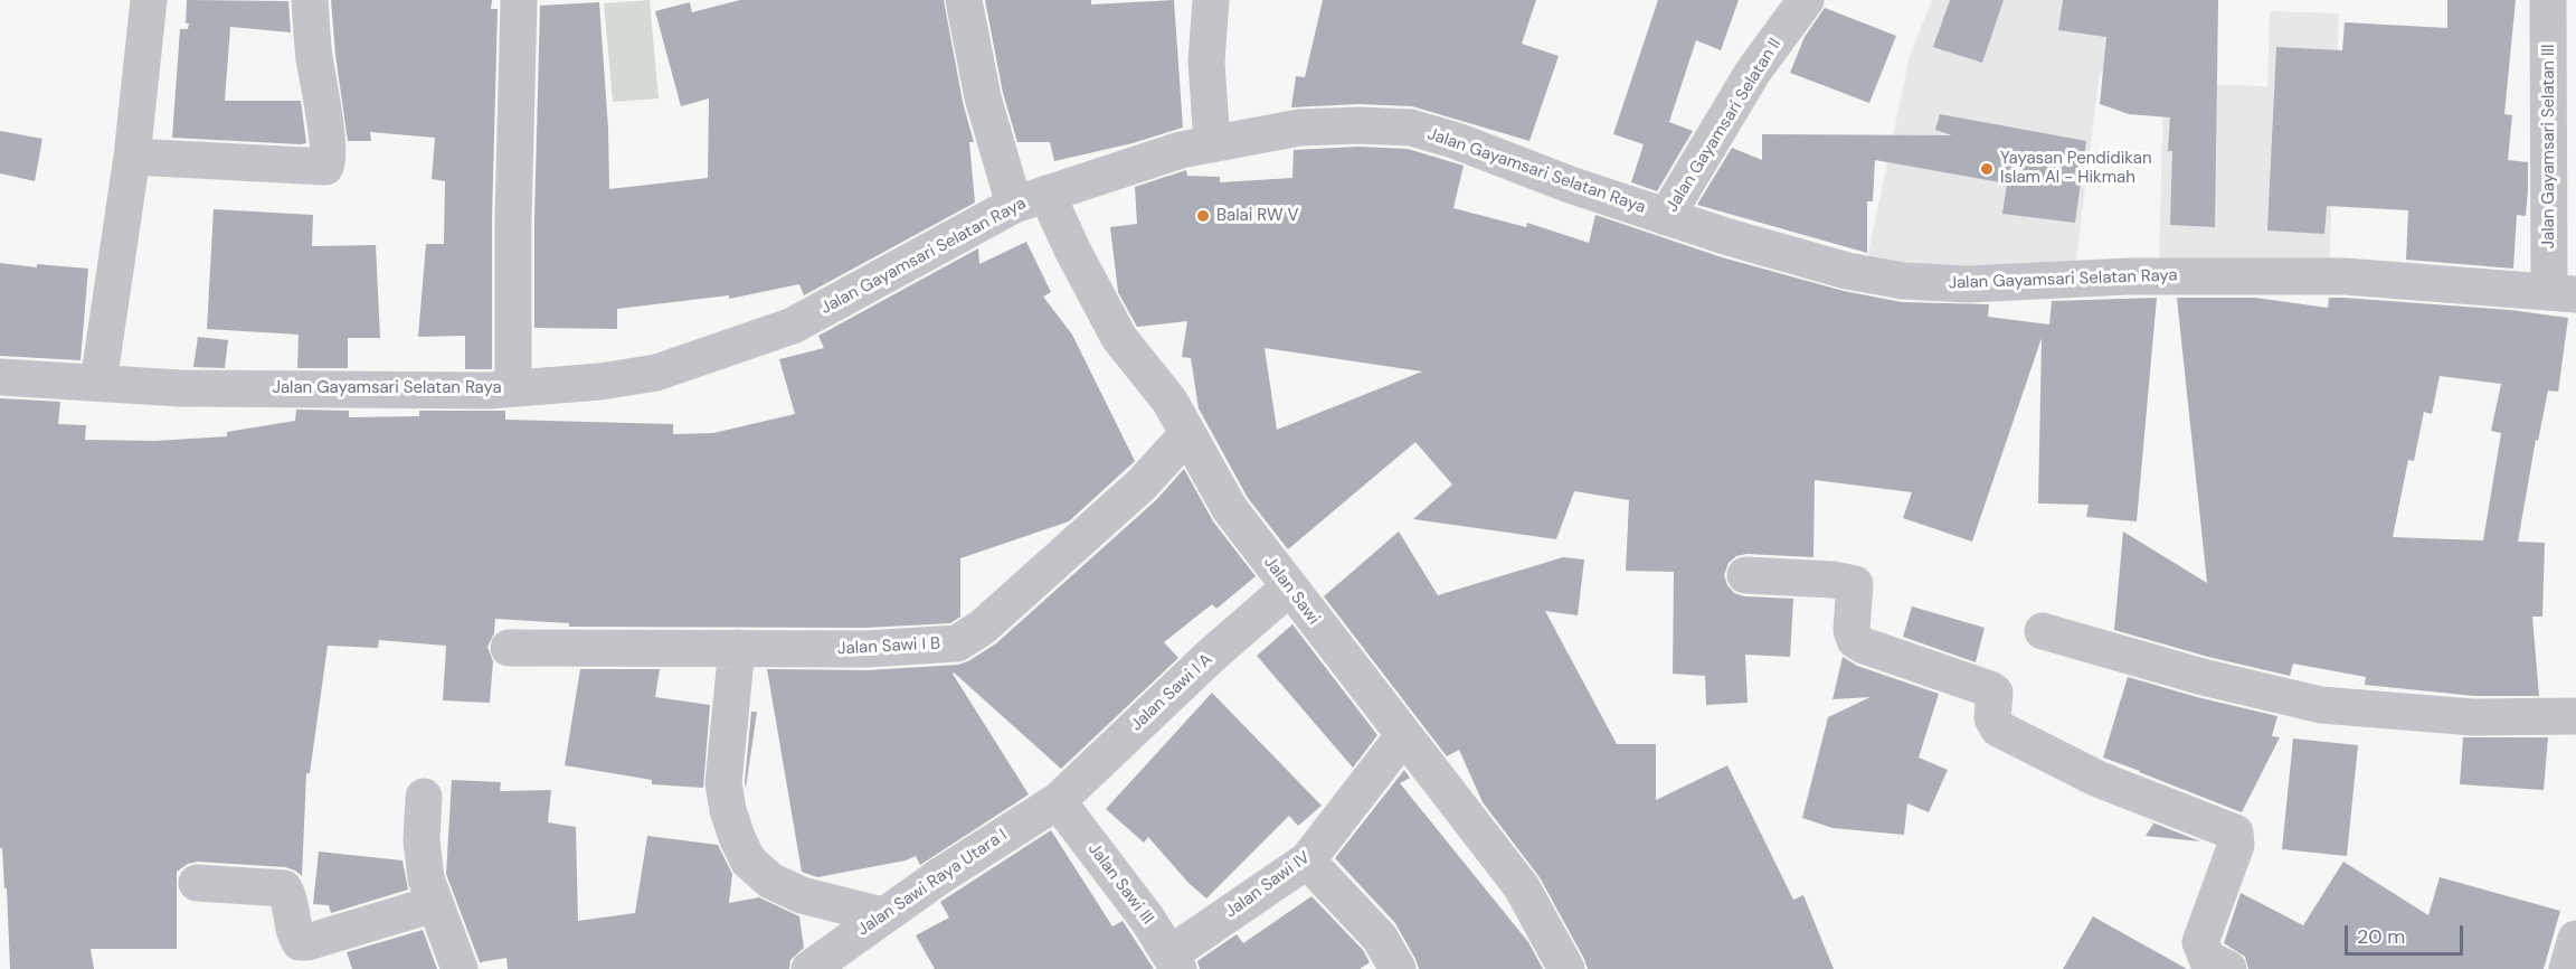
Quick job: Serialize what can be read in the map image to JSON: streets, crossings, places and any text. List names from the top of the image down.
{
  "streets": {
    "street": [
      "Jalan Gayamsari Selatan II",
      "Jalan Gayamsari Selatan III",
      "Jalan Gayamsari Selatan Raya",
      "Jalan Sawi",
      "Jalan Sawi I B",
      "Jalan Sawi I A",
      "Jalan Sawi Raya Utara I",
      "Jalan Sawi III",
      "Jalan Sawi IV"
    ]
  },
  "crossings": [
    ["Jalan Gayamsari Selatan II", "Jalan Gayamsari Selatan Raya"],
    ["Jalan Gayamsari Selatan III", "Jalan Gayamsari Selatan Raya"],
    ["Jalan Gayamsari Selatan Raya", "Jalan Sawi"],
    ["Jalan Sawi", "Jalan Sawi I B"],
    ["Jalan Sawi", "Jalan Sawi I A"],
    ["Jalan Sawi", "Jalan Sawi IV"],
    ["Jalan Sawi I A", "Jalan Sawi Raya Utara I"],
    ["Jalan Sawi I A", "Jalan Sawi III"],
    ["Jalan Sawi Raya Utara I", "Jalan Sawi III"],
    ["Jalan Sawi III", "Jalan Sawi IV"]
  ],
  "places": ["Yayasan Pendidikan Islam Al - Hikmah", "Balai RW V"],
  "scale_bar": "20 m"
}
